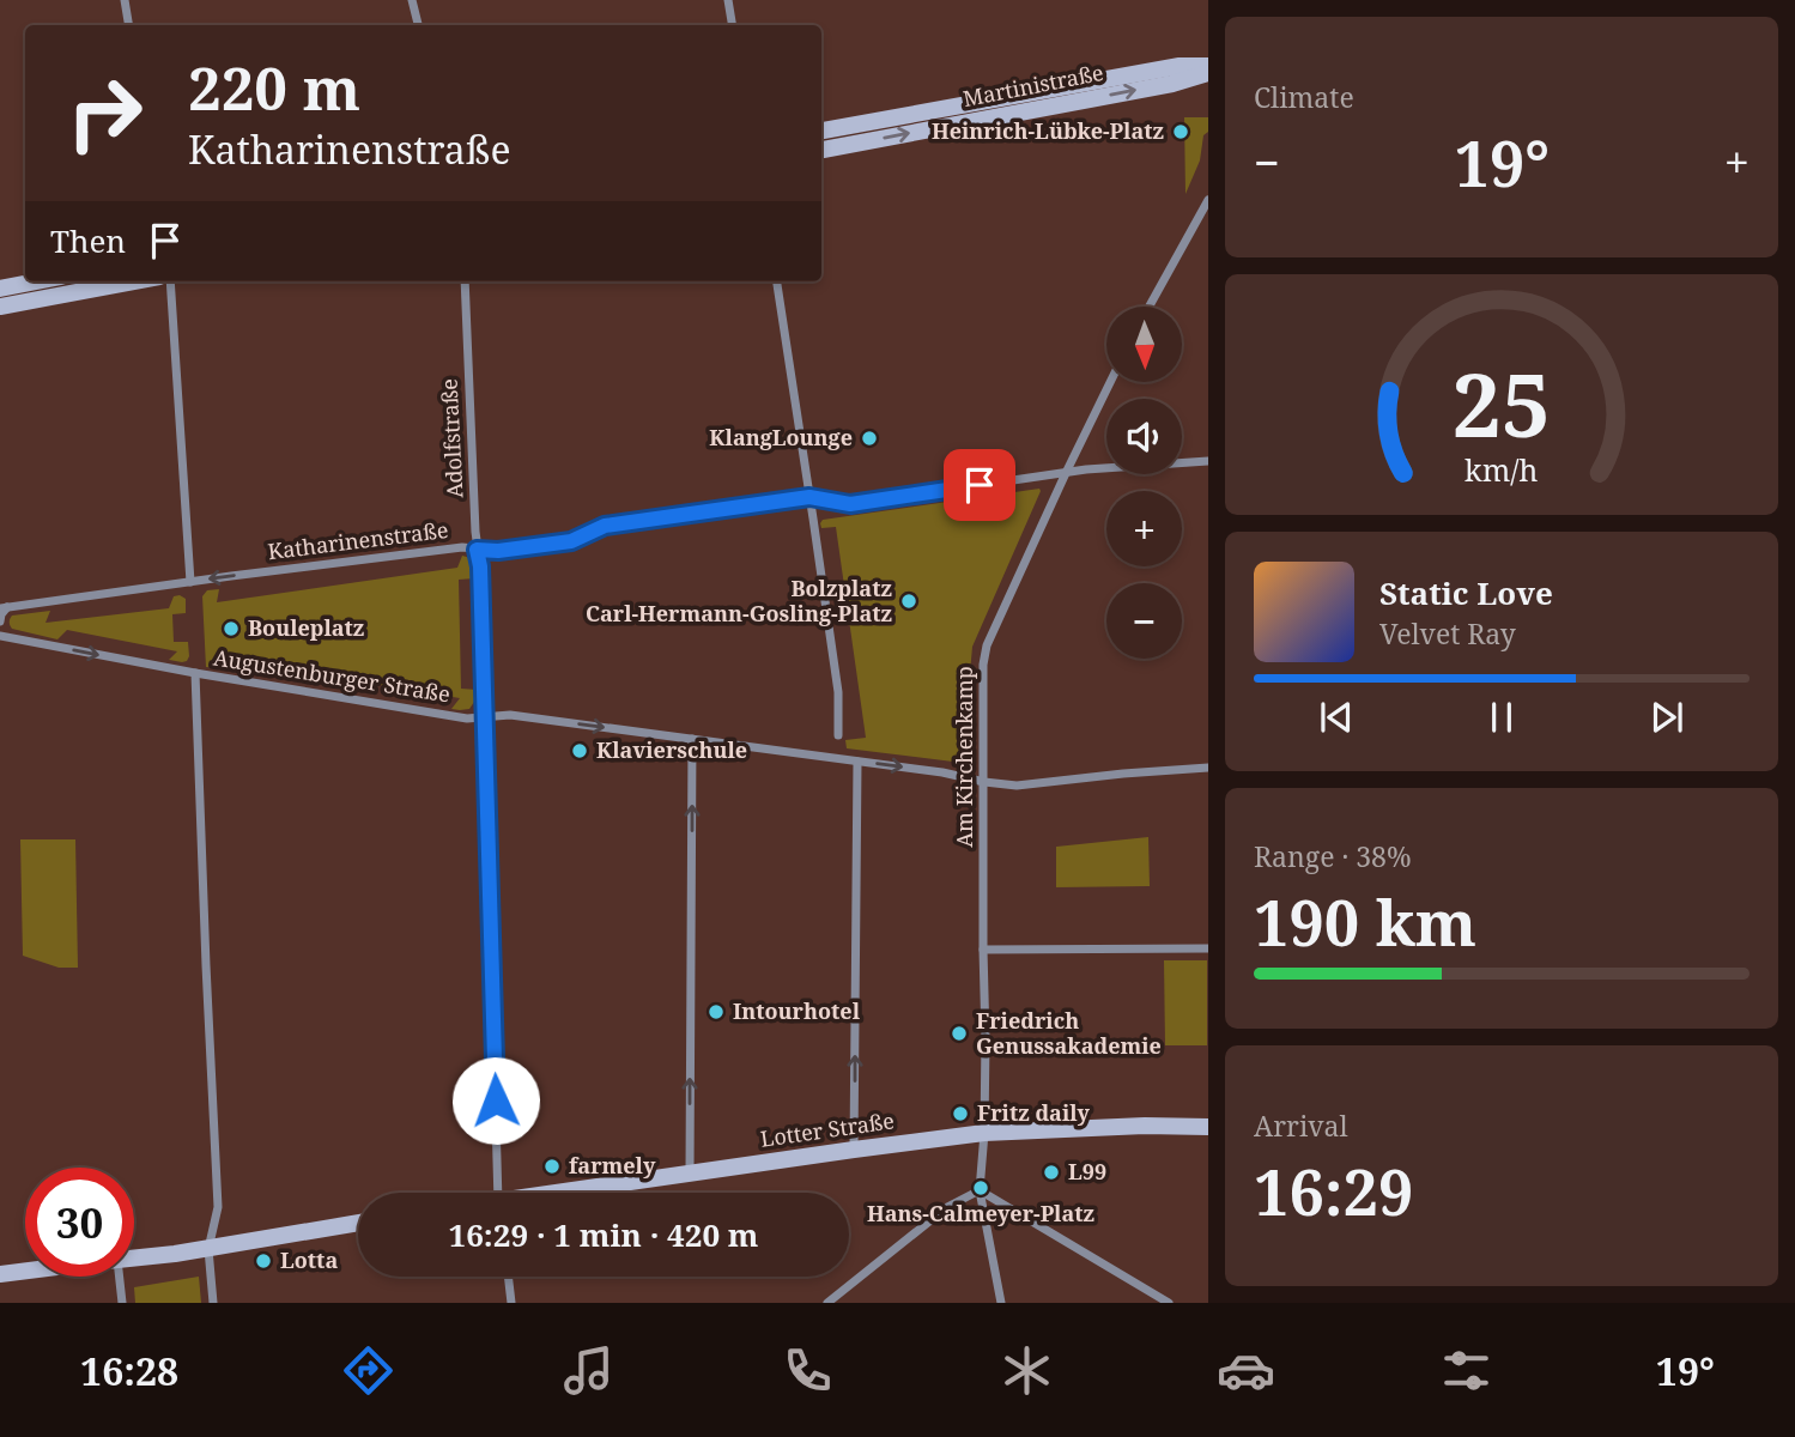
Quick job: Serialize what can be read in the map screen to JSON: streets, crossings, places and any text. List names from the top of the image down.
{
  "streets": {
    "street": [
      "Martinistraße",
      "Adolfstraße",
      "Katharinenstraße",
      "Augustenburger Straße",
      "Am Kirchenkamp",
      "Lotter Straße"
    ]
  },
  "crossings": [
    ["Adolfstraße", "Katharinenstraße"],
    ["Adolfstraße", "Augustenburger Straße"],
    ["Katharinenstraße", "Am Kirchenkamp"],
    ["Augustenburger Straße", "Am Kirchenkamp"],
    ["Am Kirchenkamp", "Lotter Straße"]
  ],
  "one_way": ["Augustenburger Straße"],
  "places": [
    "Heinrich-Lübke-Platz",
    "KlangLounge",
    "Bolzplatz Carl-Hermann-Gosling-Platz",
    "Bouleplatz",
    "Klavierschule",
    "Intourhotel",
    "Friedrich Genussakademie",
    "Fritz daily",
    "farmely",
    "L99",
    "Hans-Calmeyer-Platz",
    "Lotta"
  ],
  "north": "bottom",
  "page": {
    "tile": [
      "Climate",
      ["Range · 38%", "190 km"],
      ["Arrival", "16:29"]
    ],
    "turn": ["220 m", "Katharinenstraße"],
    "heat": ["−", "19°", "+"],
    "then": "Then",
    "map_buttons": ["+", "−"],
    "song": ["Static Love", "Velvet Ray"],
    "limit": "30",
    "trip": "16:29 · 1 min · 420 m",
    "tabs": ["16:28", "19°"],
    "gauge": ["25", "km/h"]
  }
}
